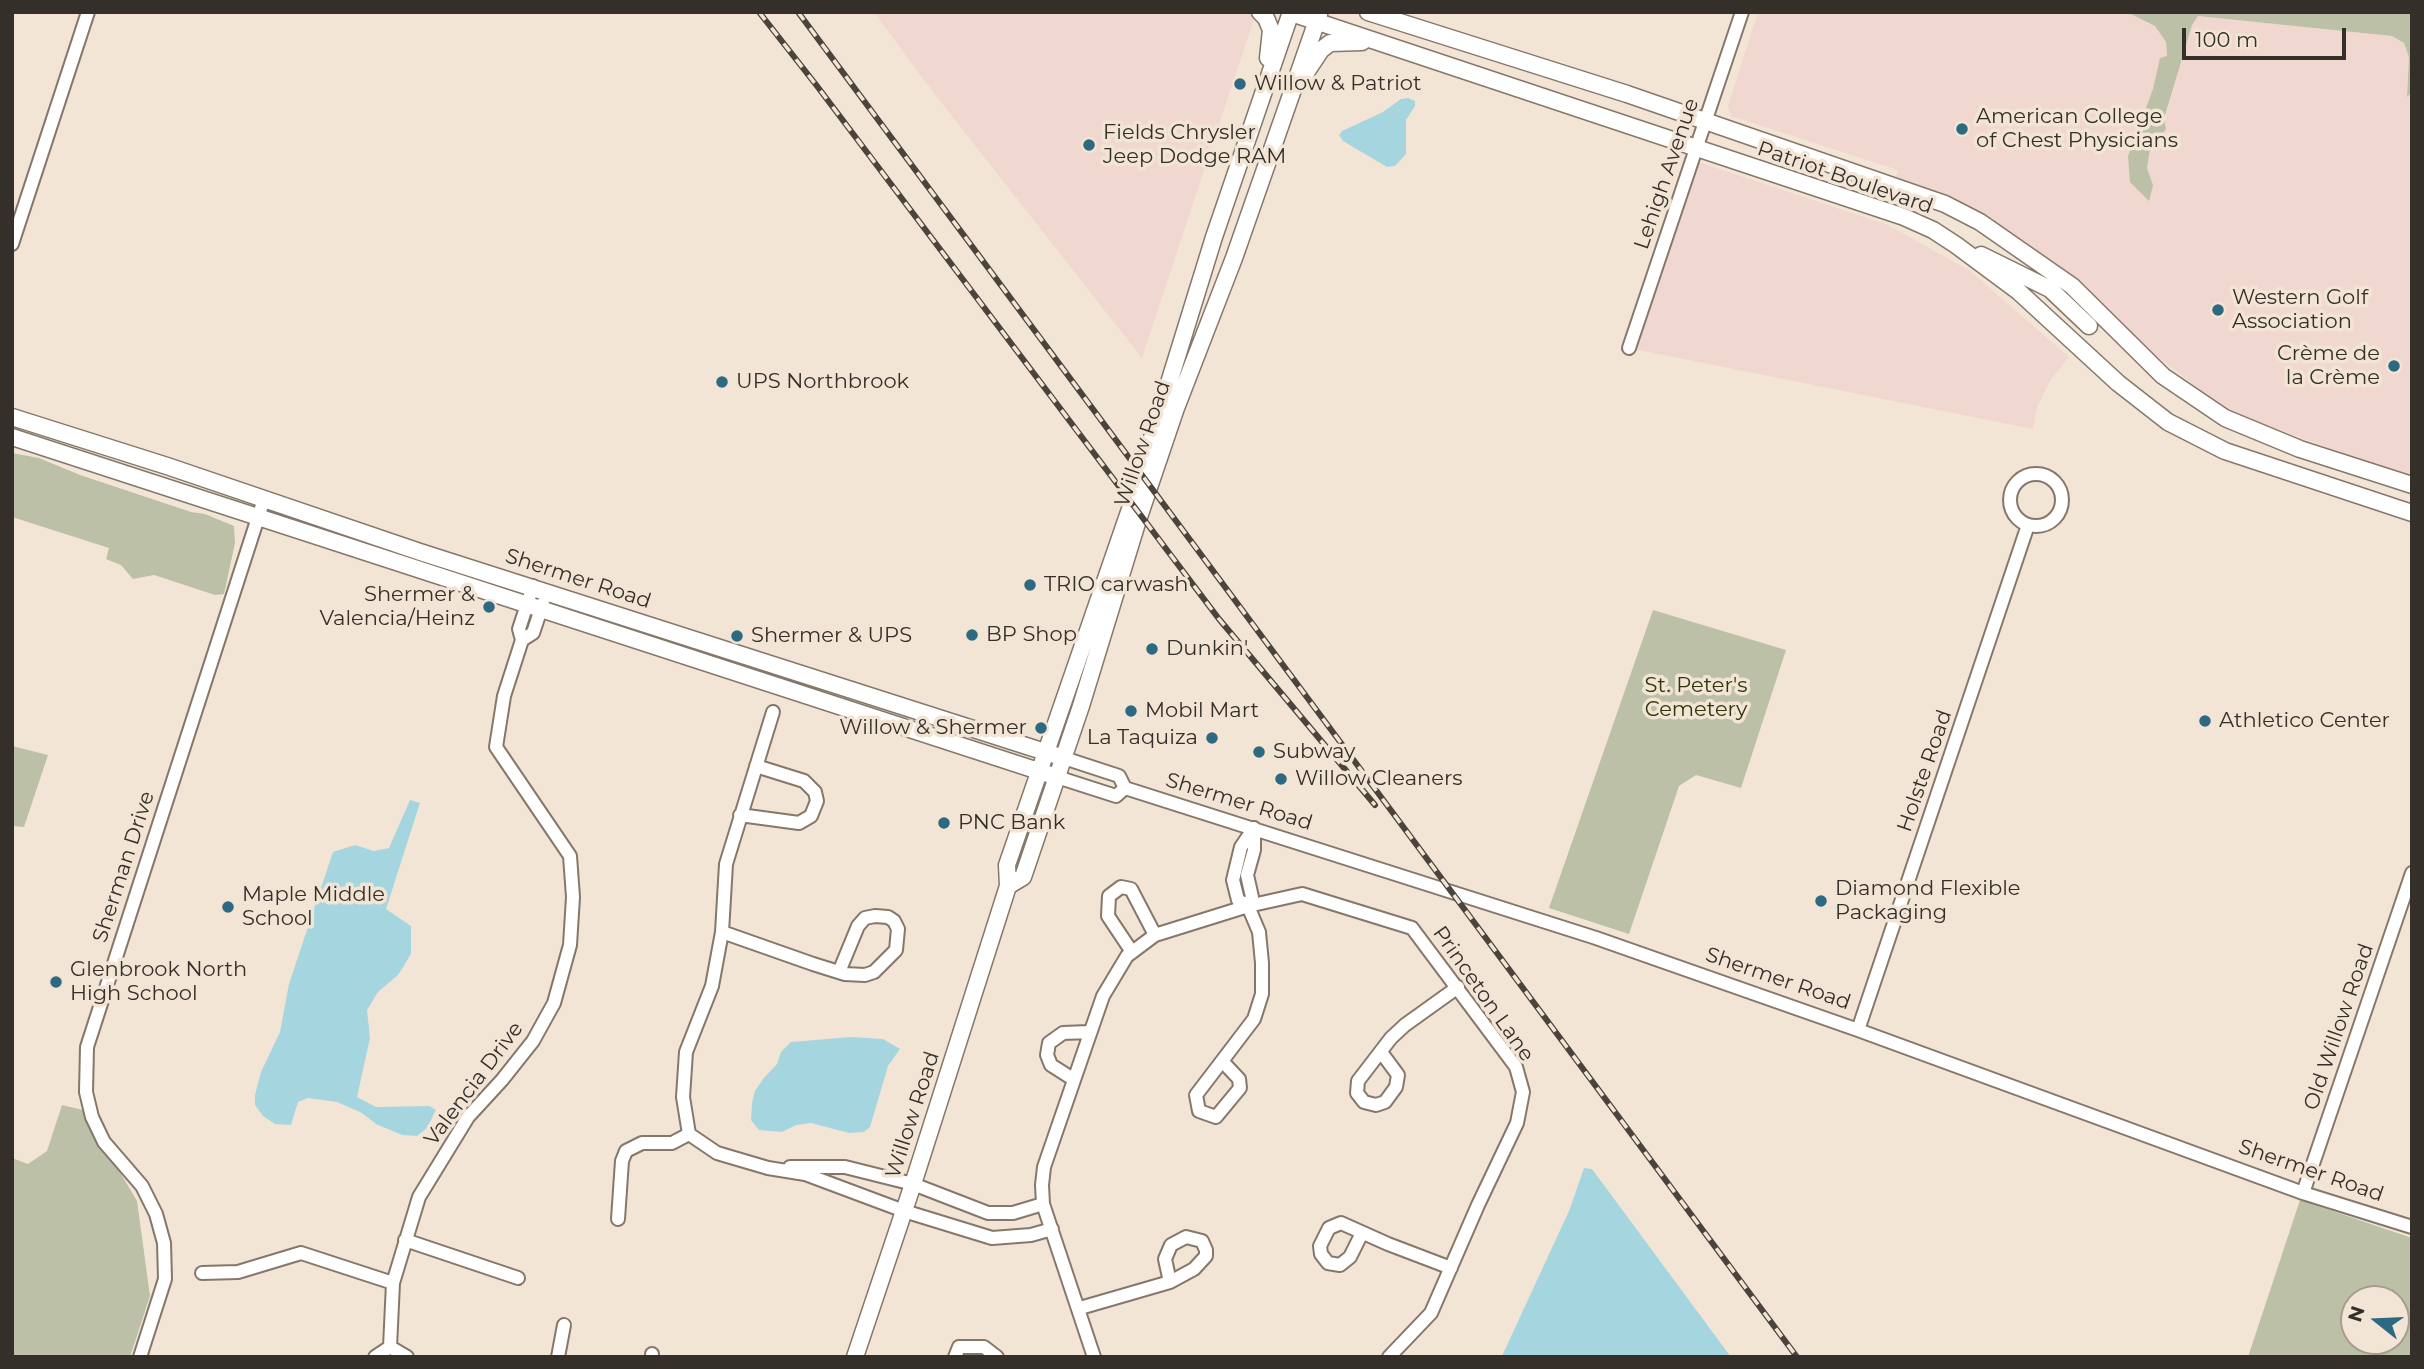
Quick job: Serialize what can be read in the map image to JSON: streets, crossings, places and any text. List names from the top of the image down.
{
  "streets": {
    "main road": ["Patriot Boulevard", "Willow Road", "Shermer Road"],
    "street": [
      "Lehigh Avenue",
      "Holste Road",
      "Sherman Drive",
      "Princeton Lane",
      "Old Willow Road",
      "Valencia Drive"
    ]
  },
  "crossings": [
    ["Lehigh Avenue", "Patriot Boulevard"],
    ["Patriot Boulevard", "Willow Road"],
    ["Willow Road", "Shermer Road"],
    ["Shermer Road", "Holste Road"],
    ["Shermer Road", "Sherman Drive"],
    ["Shermer Road", "Old Willow Road"],
    ["Shermer Road", "Valencia Drive"]
  ],
  "parks": ["St. Peter's Cemetery"],
  "places": [
    "Willow & Patriot",
    "American College of Chest Physicians",
    "Fields Chrysler Jeep Dodge RAM",
    "Western Golf Association",
    "Crème de la Crème",
    "UPS Northbrook",
    "TRIO carwash",
    "Shermer & Valencia/Heinz",
    "BP Shop",
    "Shermer & UPS",
    "Dunkin'",
    "Mobil Mart",
    "Athletico Center",
    "Willow & Shermer",
    "La Taquiza",
    "Subway",
    "Willow Cleaners",
    "PNC Bank",
    "Diamond Flexible Packaging",
    "Maple Middle School",
    "Glenbrook North High School"
  ],
  "scale_bar": "100 m",
  "north": "left"
}
